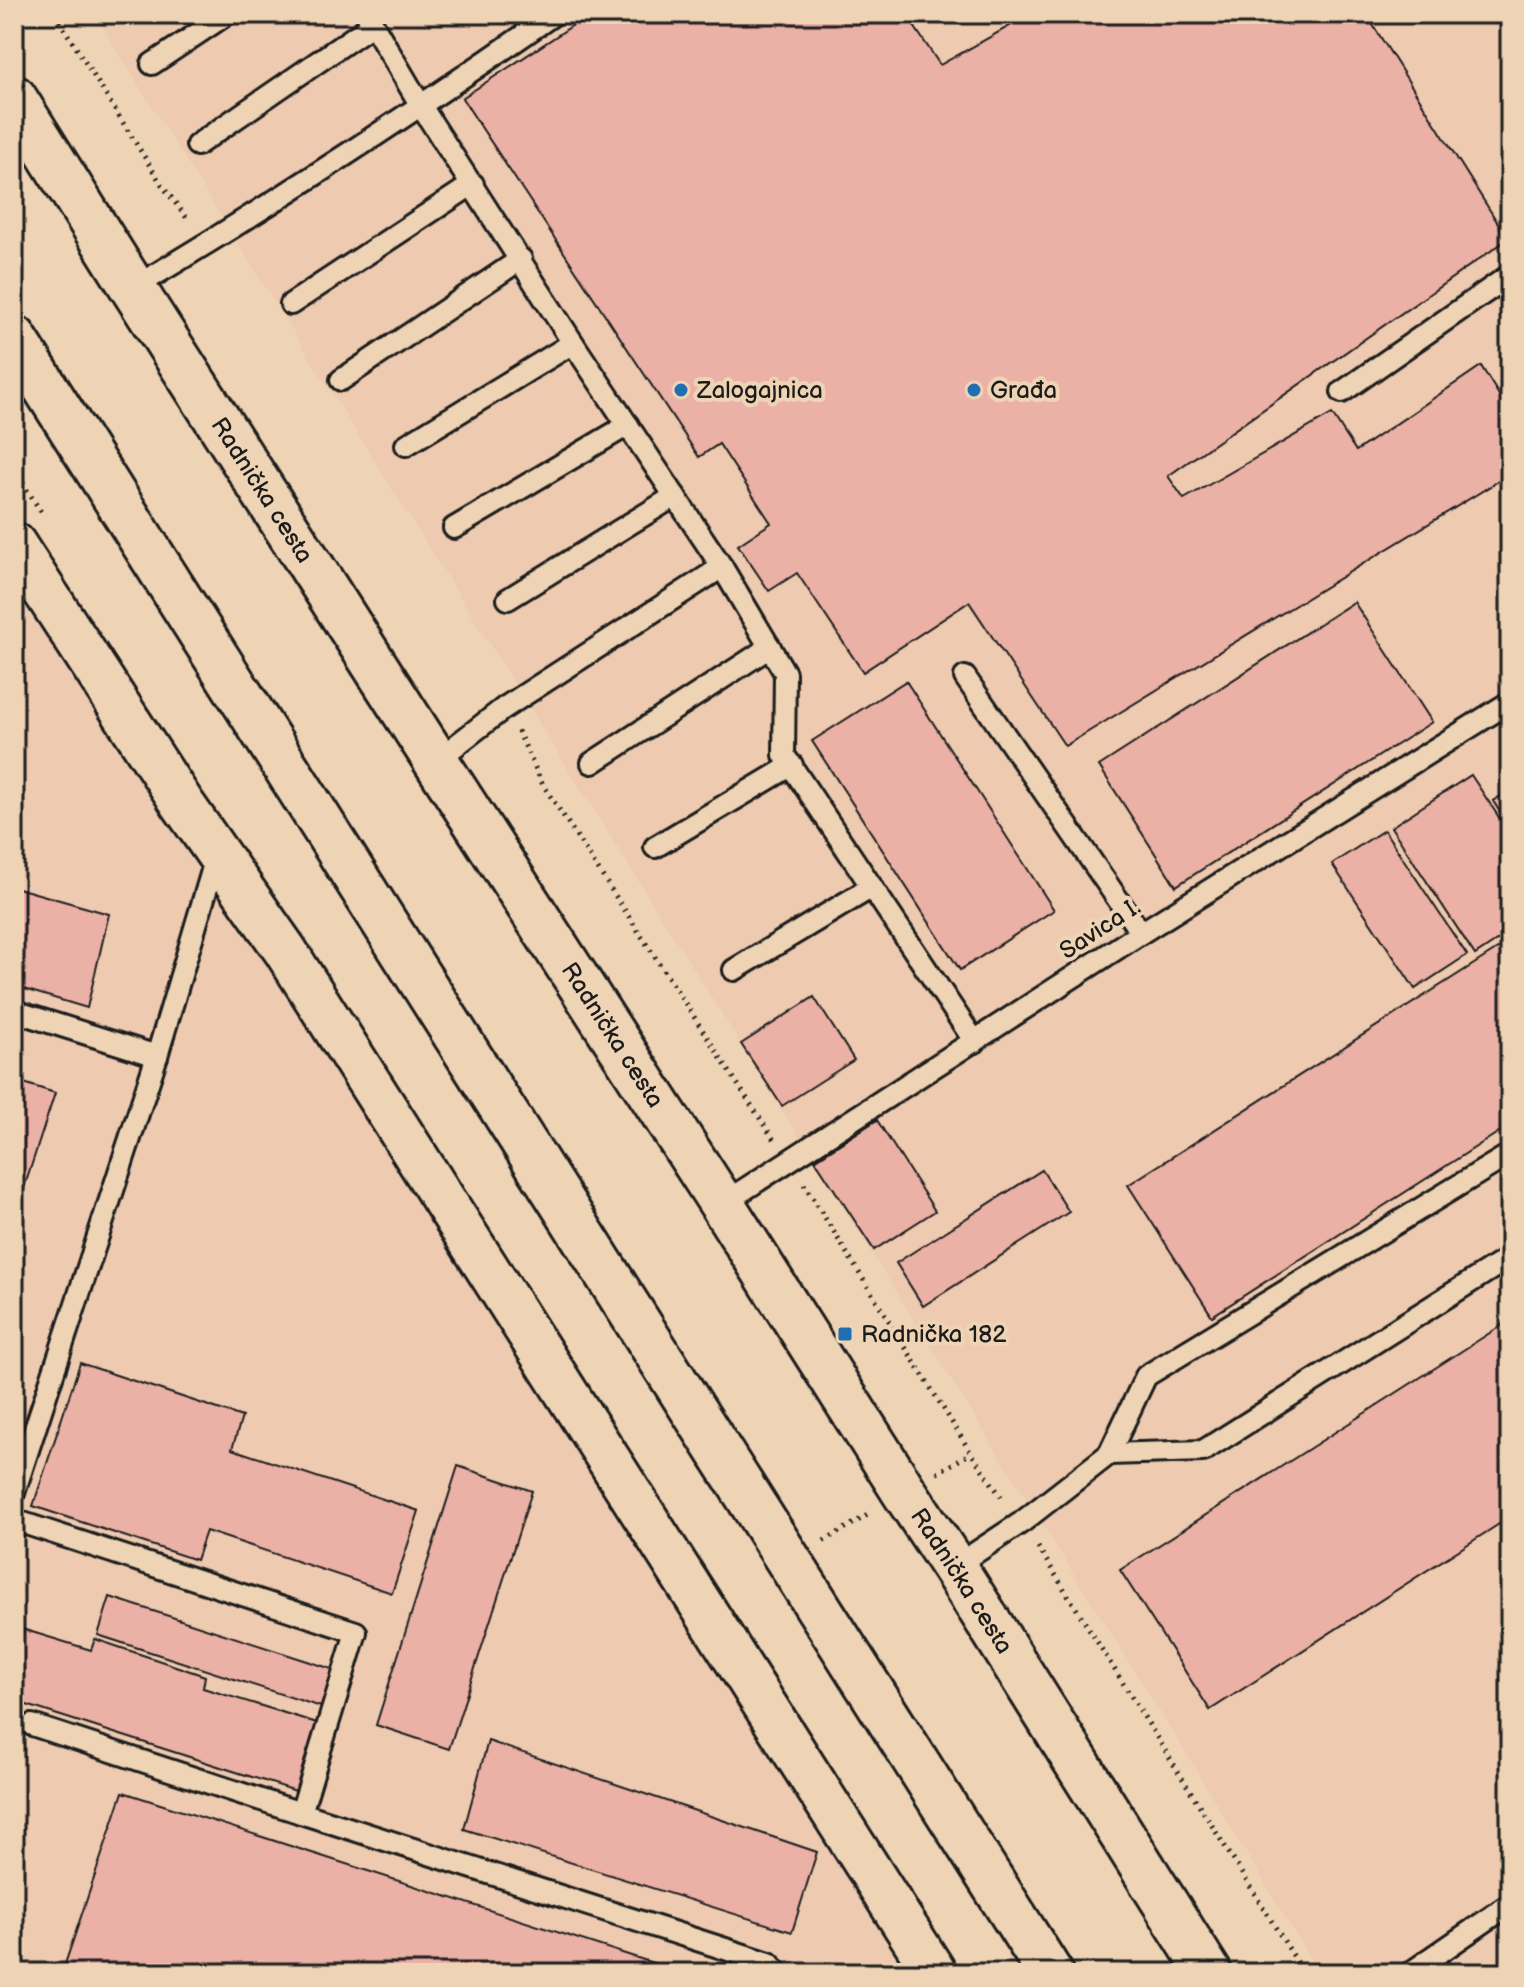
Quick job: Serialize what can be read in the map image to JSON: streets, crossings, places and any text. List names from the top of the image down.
{
  "streets": {
    "main road": ["Radnička cesta"],
    "lane": ["Savica I."]
  },
  "crossings": [
    ["Radnička cesta", "Savica I."]
  ],
  "places": {
    "other": ["Zalogajnica", "Građa"],
    "transit": ["Radnička 182"]
  }
}
